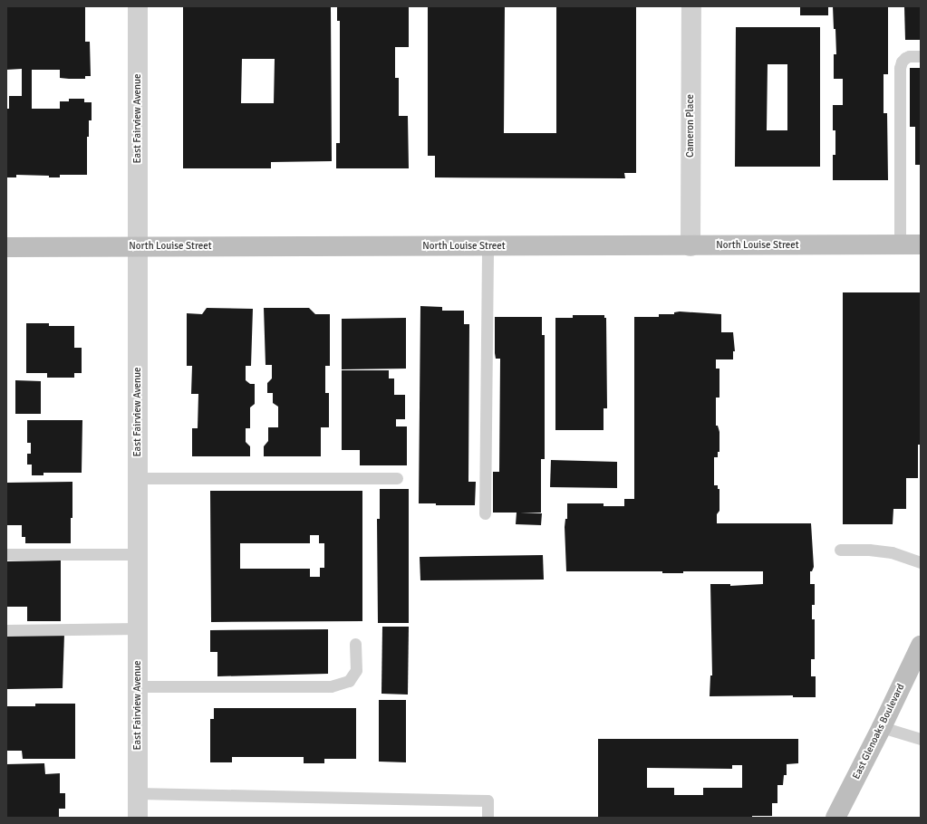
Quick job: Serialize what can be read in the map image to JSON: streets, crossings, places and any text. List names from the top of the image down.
{
  "streets": {
    "street": [
      "East Fairview Avenue",
      "Cameron Place",
      "North Louise Street",
      "East Glenoaks Boulevard"
    ]
  },
  "crossings": [
    ["East Fairview Avenue", "North Louise Street"],
    ["Cameron Place", "North Louise Street"]
  ]
}
